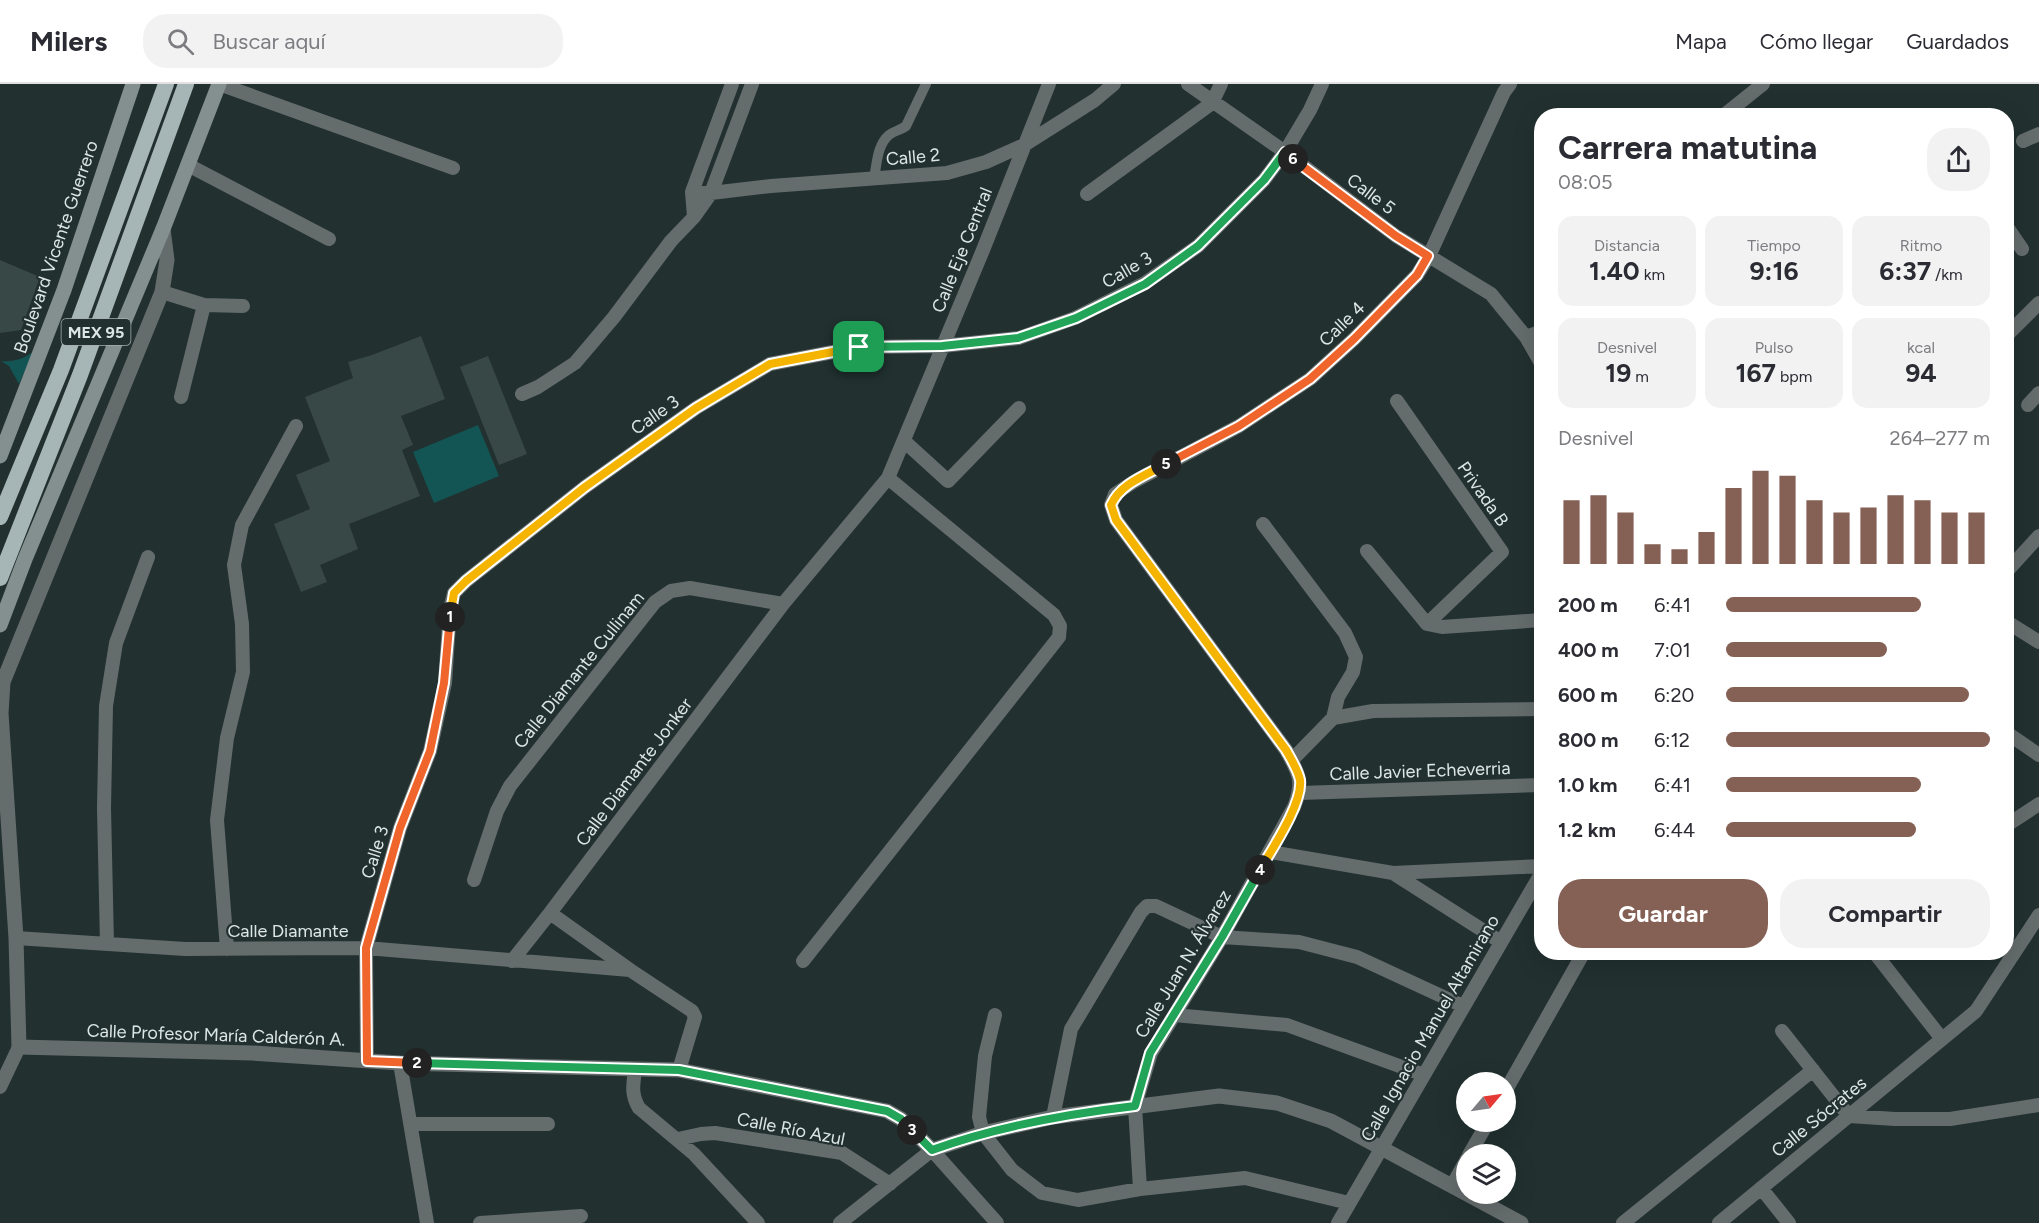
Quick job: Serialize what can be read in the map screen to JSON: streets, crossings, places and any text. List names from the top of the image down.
{
  "streets": {
    "highway": ["MEX 95"],
    "main road": ["Boulevard Vicente Guerrero"],
    "street": [
      "Calle 2",
      "Calle 5",
      "Calle Eje Central",
      "Calle 3",
      "Calle 4",
      "Privada B",
      "Calle Diamante Cullinam",
      "Calle Javier Echeverria",
      "Calle Diamante Jonker",
      "Calle Diamante",
      "Calle Juan N. Álvarez",
      "Calle Ignacio Manuel Altamirano",
      "Calle Profesor María Calderón A.",
      "Calle Sócrates",
      "Calle Río Azul"
    ]
  },
  "crossings": [
    ["Calle 2", "Calle Eje Central"],
    ["Calle 5", "Calle 3"],
    ["Calle 5", "Calle 4"],
    ["Calle Eje Central", "Calle 3"],
    ["Calle Eje Central", "Calle Diamante Cullinam"],
    ["Calle Eje Central", "Calle Diamante Jonker"],
    ["Calle 3", "Calle Diamante"],
    ["Calle 3", "Calle Profesor María Calderón A."],
    ["Calle Diamante Cullinam", "Calle Diamante Jonker"],
    ["Calle Javier Echeverria", "Calle Juan N. Álvarez"],
    ["Calle Diamante Jonker", "Calle Diamante"]
  ],
  "north": "top right",
  "page": {
    "header": "Milers",
    "search": "Buscar aquí",
    "nav": ["Mapa", "Cómo llegar", "Guardados"],
    "heading": ["Carrera matutina", "08:05"],
    "pins": [
      "6",
      "5",
      "1",
      "4",
      "2",
      "3"
    ],
    "stats": [
      ["Distancia", "1.40 km"],
      ["Tiempo", "9:16"],
      ["Ritmo", "6:37 /km"],
      ["Desnivel", "19 m"],
      ["Pulso", "167 bpm"],
      ["kcal", "94"]
    ],
    "chart": ["Desnivel", "264–277 m"],
    "list": [
      {
        "name": "200 m",
        "note": "6:41"
      },
      {
        "name": "400 m",
        "note": "7:01"
      },
      {
        "name": "600 m",
        "note": "6:20"
      },
      {
        "name": "800 m",
        "note": "6:12"
      },
      {
        "name": "1.0 km",
        "note": "6:41"
      },
      {
        "name": "1.2 km",
        "note": "6:44"
      }
    ],
    "buttons": ["Guardar", "Compartir"]
  }
}
